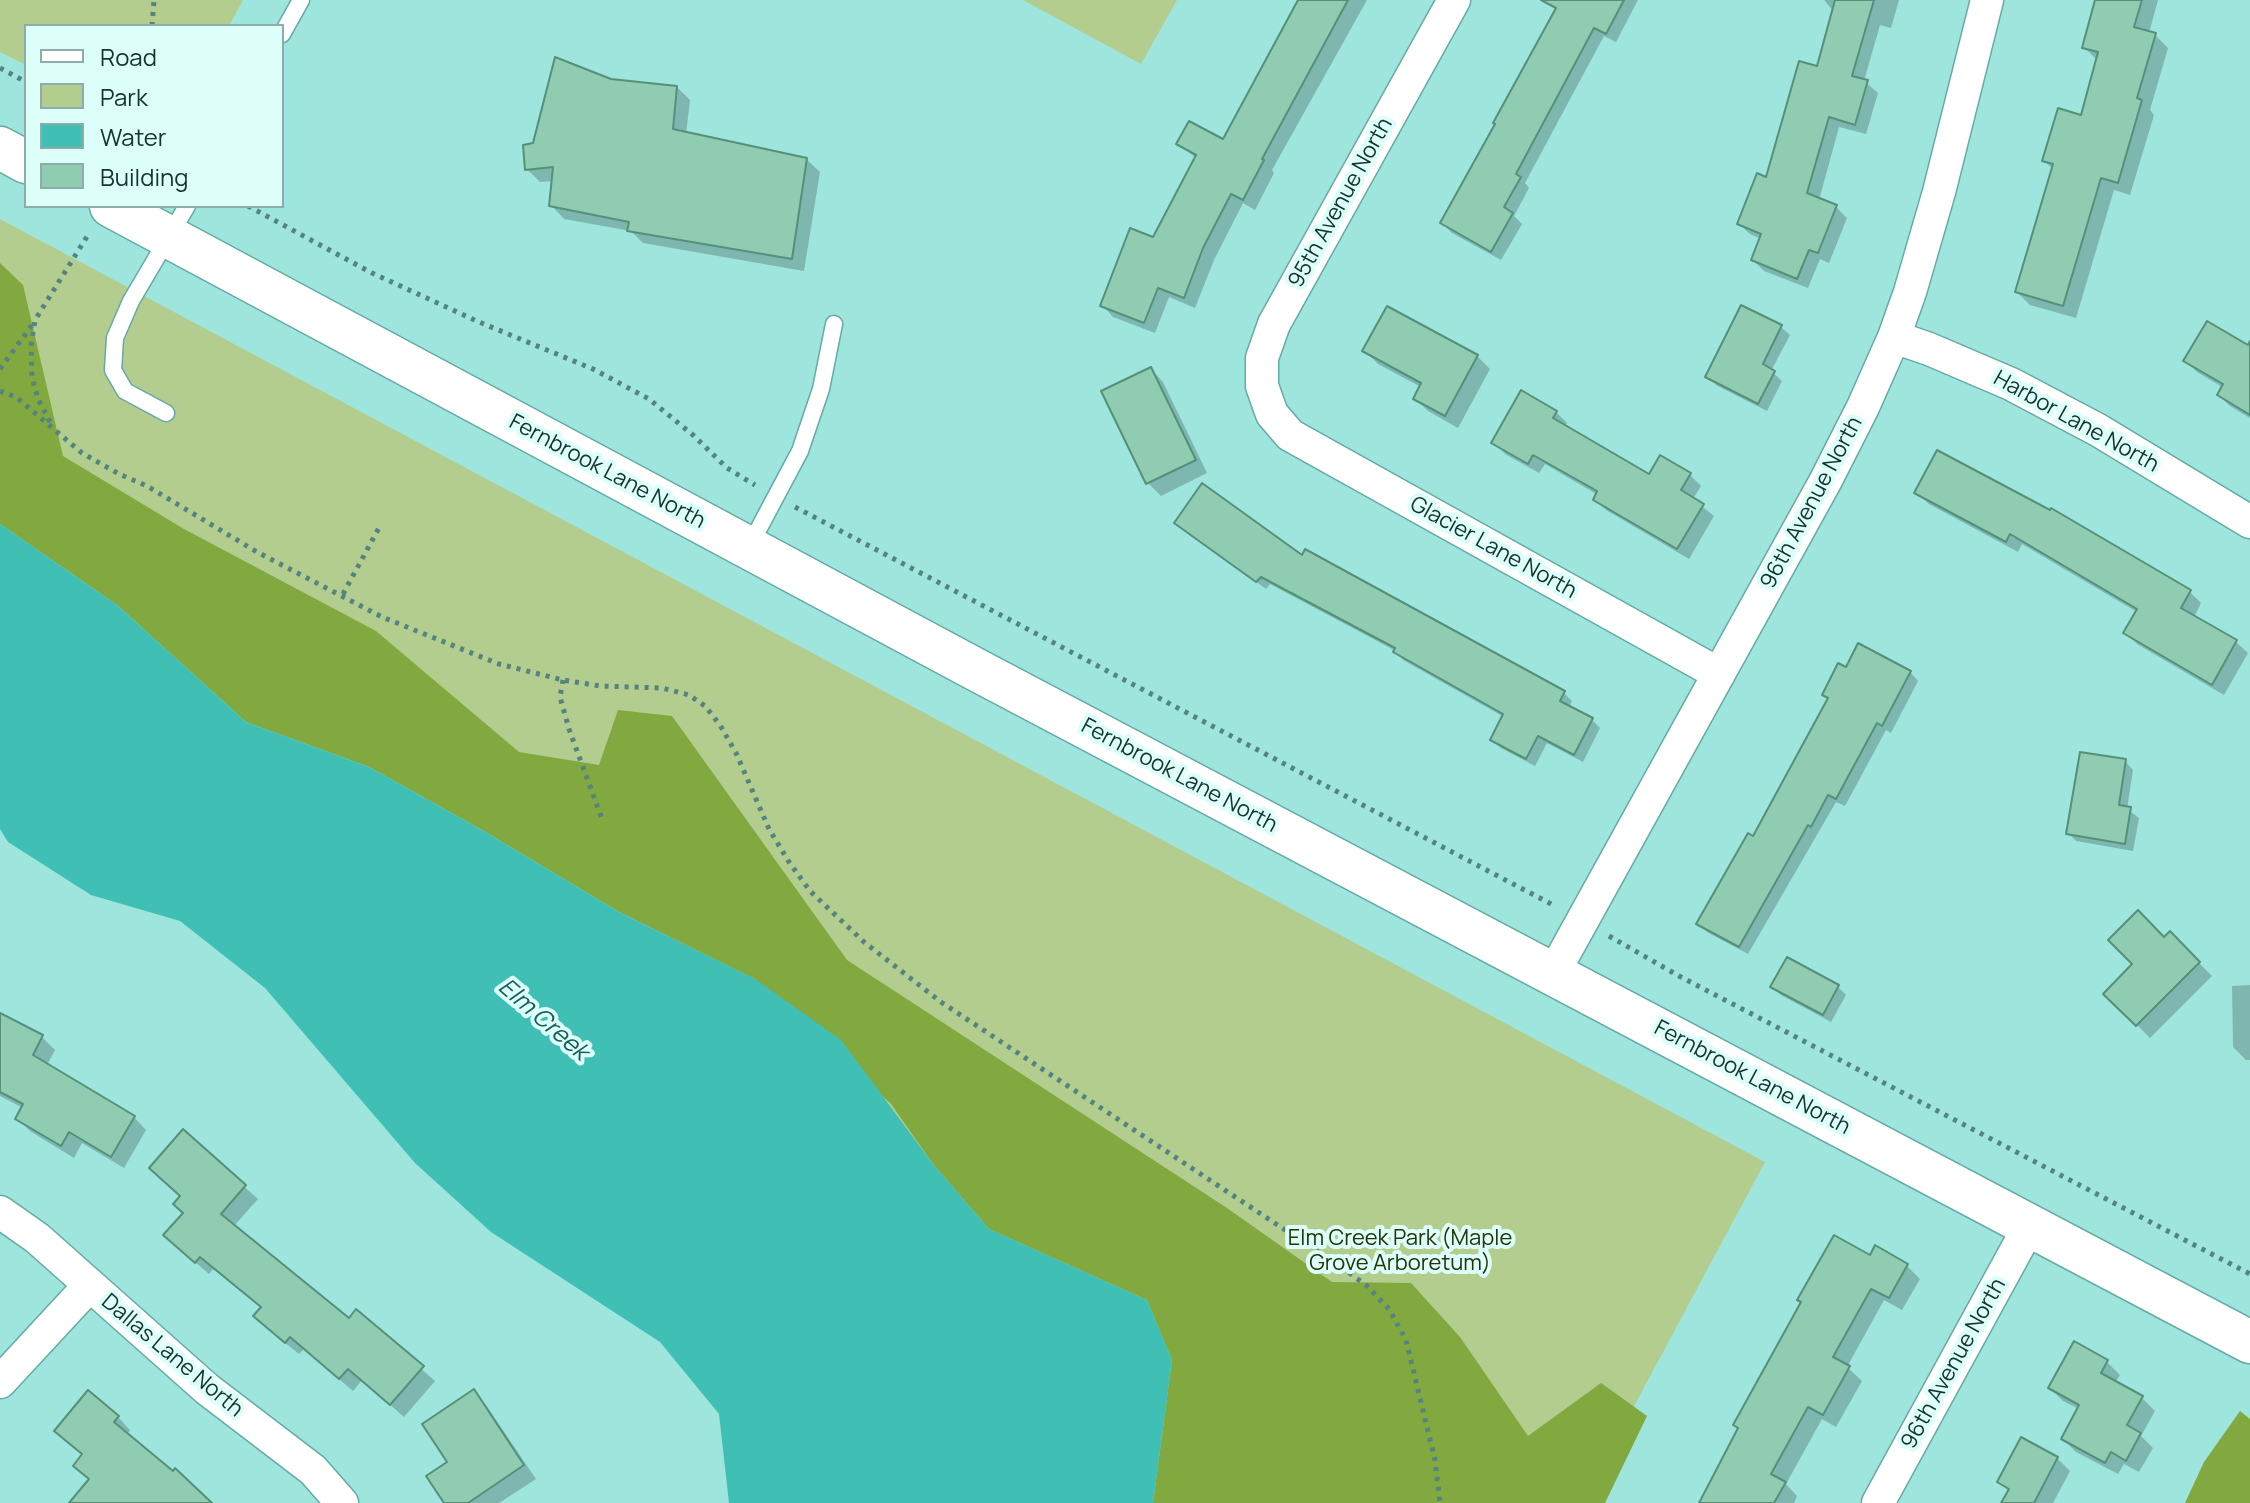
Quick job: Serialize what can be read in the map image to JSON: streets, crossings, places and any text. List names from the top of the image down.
{
  "streets": {
    "street": [
      "95th Avenue North",
      "Harbor Lane North",
      "Fernbrook Lane North",
      "96th Avenue North",
      "Glacier Lane North",
      "Dallas Lane North"
    ]
  },
  "crossings": [
    ["95th Avenue North", "Glacier Lane North"],
    ["Harbor Lane North", "96th Avenue North"],
    ["Fernbrook Lane North", "96th Avenue North"],
    ["96th Avenue North", "Glacier Lane North"]
  ],
  "water": ["Elm Creek"],
  "parks": ["Elm Creek Park (Maple Grove Arboretum)"],
  "legend": [
    "Road",
    "Park",
    "Water",
    "Building"
  ]
}
